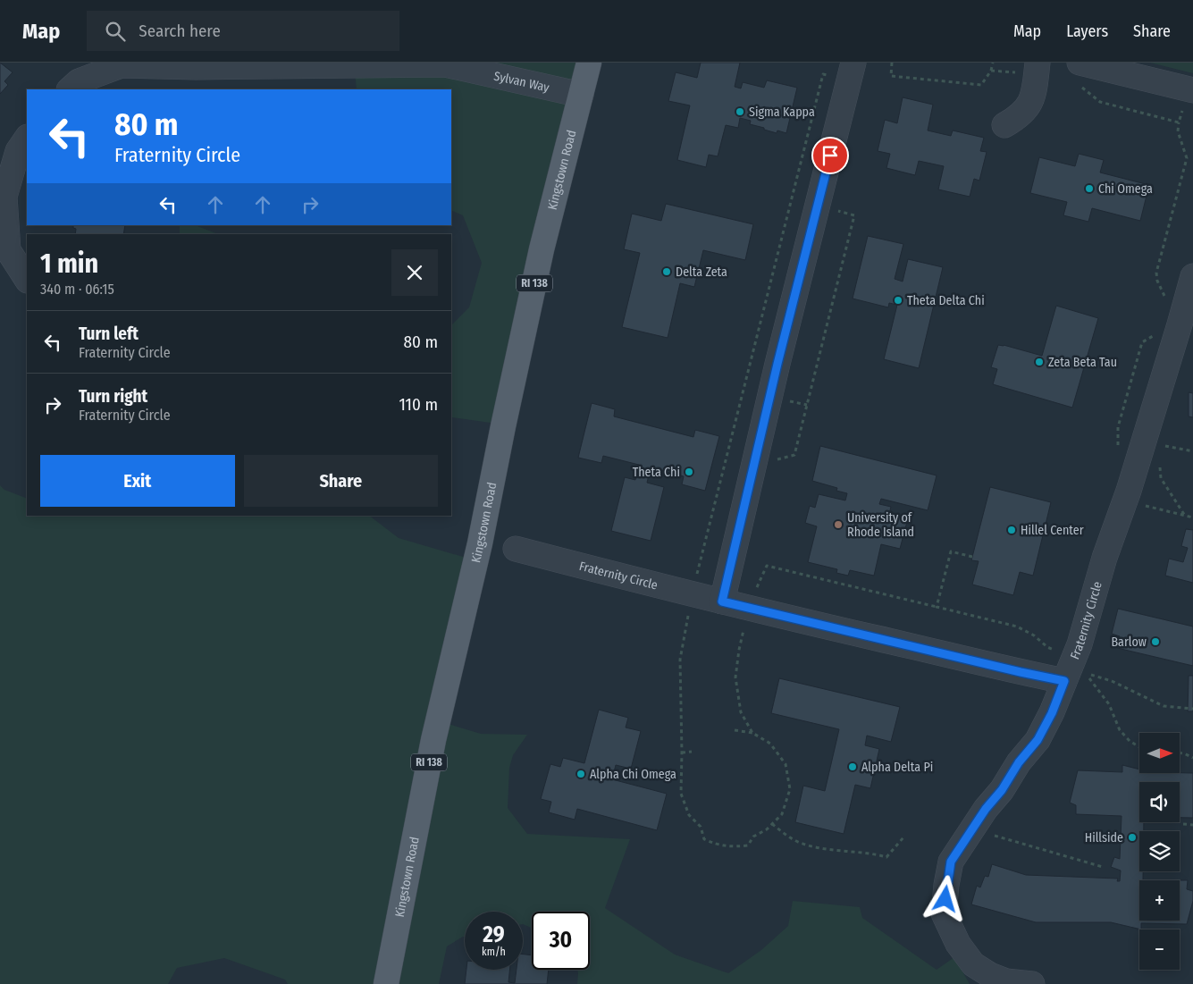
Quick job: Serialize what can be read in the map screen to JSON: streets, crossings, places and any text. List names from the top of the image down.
{
  "streets": {
    "main road": ["Kingstown Road", "RI 138"],
    "street": ["Sylvan Way", "Fraternity Circle"]
  },
  "crossings": [
    ["Sylvan Way", "Kingstown Road"]
  ],
  "places": [
    "Sigma Kappa",
    "Chi Omega",
    "Delta Zeta",
    "Theta Delta Chi",
    "Zeta Beta Tau",
    "Theta Chi",
    "University of Rhode Island",
    "Hillel Center",
    "Barlow",
    "Alpha Delta Pi",
    "Alpha Chi Omega",
    "Hillside"
  ],
  "north": "right",
  "page": {
    "header": "Map",
    "search": "Search here",
    "nav": ["Map", "Layers", "Share"],
    "turn": ["80 m", "Fraternity Circle"],
    "heading": ["1 min", "340 m · 06:15"],
    "list": [
      {
        "name": "Turn left",
        "note": "Fraternity Circle",
        "value": "80 m"
      },
      {
        "name": "Turn right",
        "note": "Fraternity Circle",
        "value": "110 m"
      }
    ],
    "buttons": ["Exit", "Share"],
    "map_buttons": ["+", "−"],
    "speed": "29 km/h",
    "limit": "30"
  }
}
